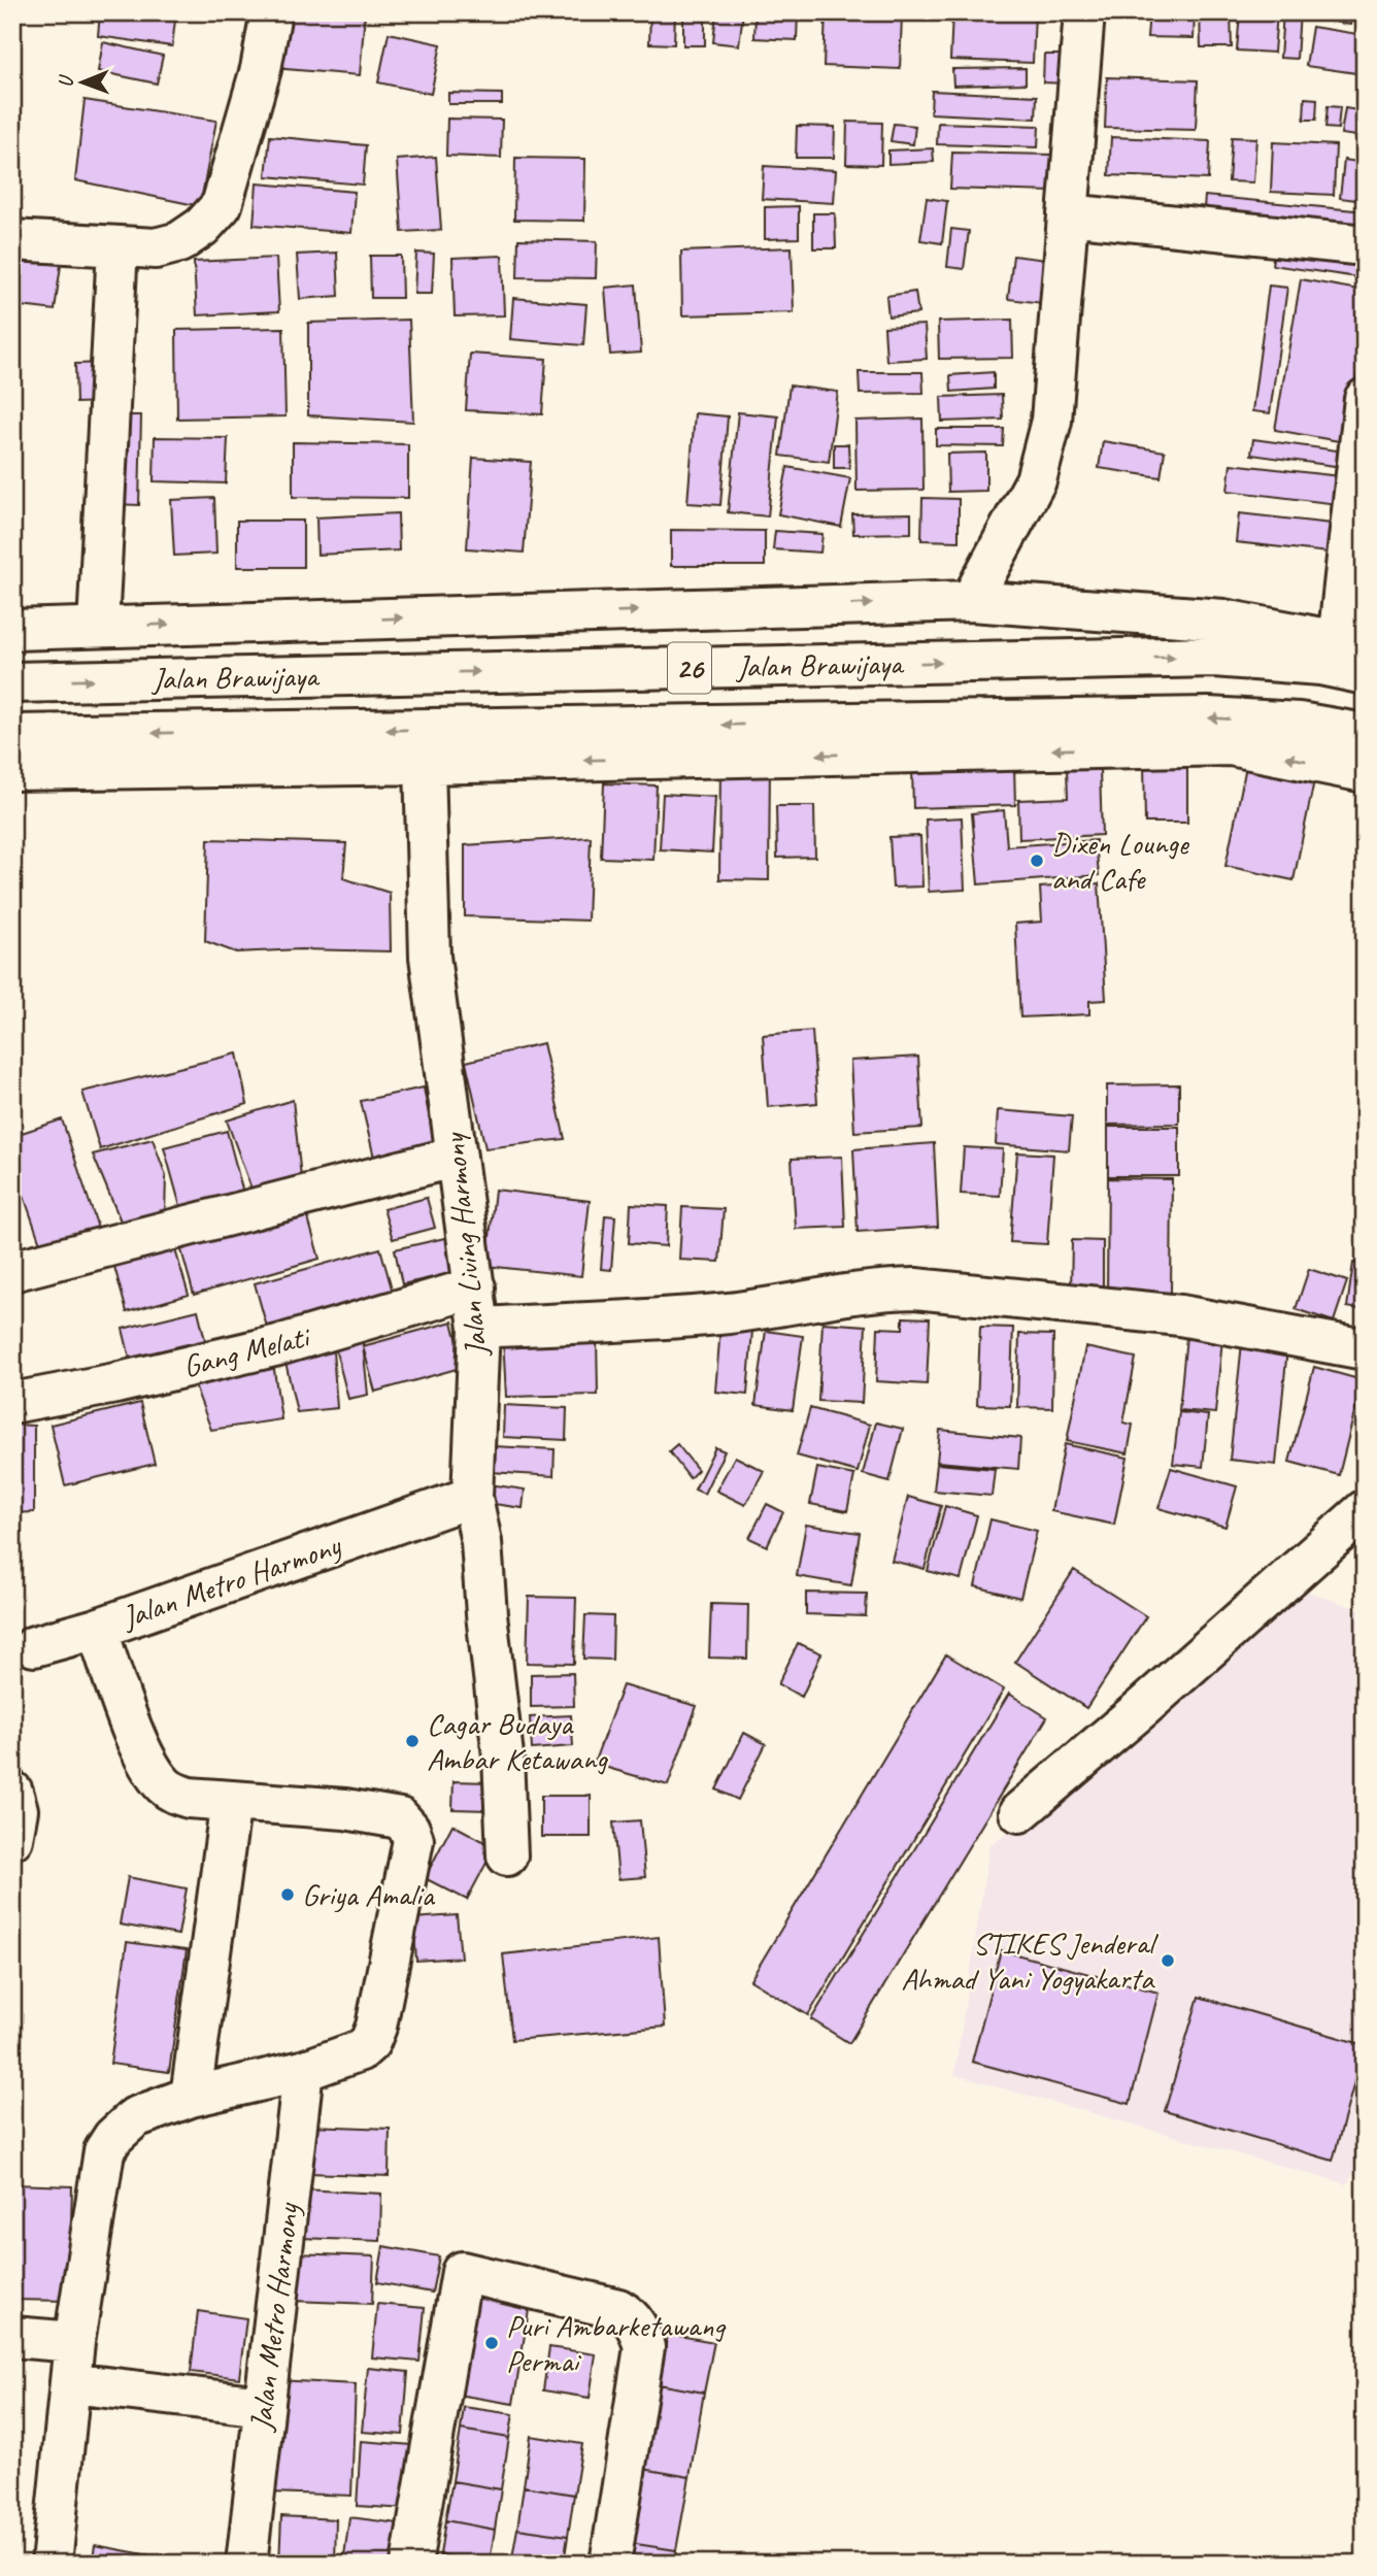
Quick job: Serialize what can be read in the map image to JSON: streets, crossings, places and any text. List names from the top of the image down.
{
  "streets": {
    "main road": [
      "Jalan Brawijaya",
      "26",
      "Jalan Living Harmony",
      "Gang Melati",
      "Jalan Metro Harmony"
    ]
  },
  "crossings": [
    ["Jalan Living Harmony", "Gang Melati"],
    ["Jalan Living Harmony", "Jalan Metro Harmony"]
  ],
  "places": [
    "Dixen Lounge and Cafe",
    "Cagar Budaya Ambar Ketawang",
    "Griya Amalia",
    "STIKES Jenderal Ahmad Yani Yogyakarta",
    "Puri Ambarketawang Permai"
  ],
  "north": "left"
}
